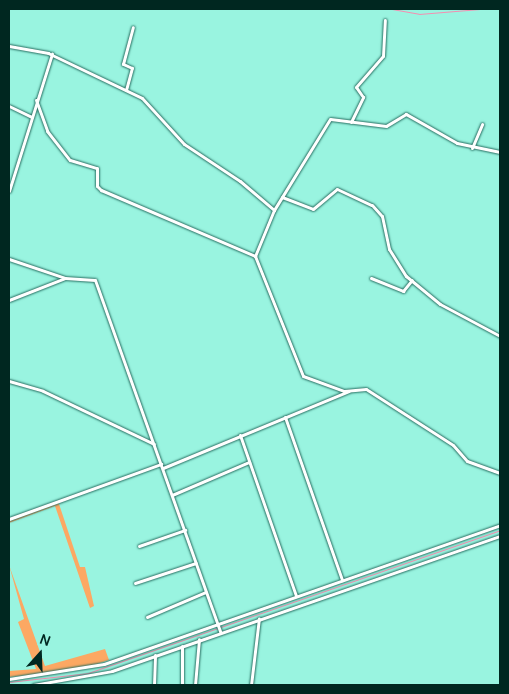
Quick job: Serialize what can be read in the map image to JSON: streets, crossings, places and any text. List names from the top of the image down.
{
  "north": "top"
}
